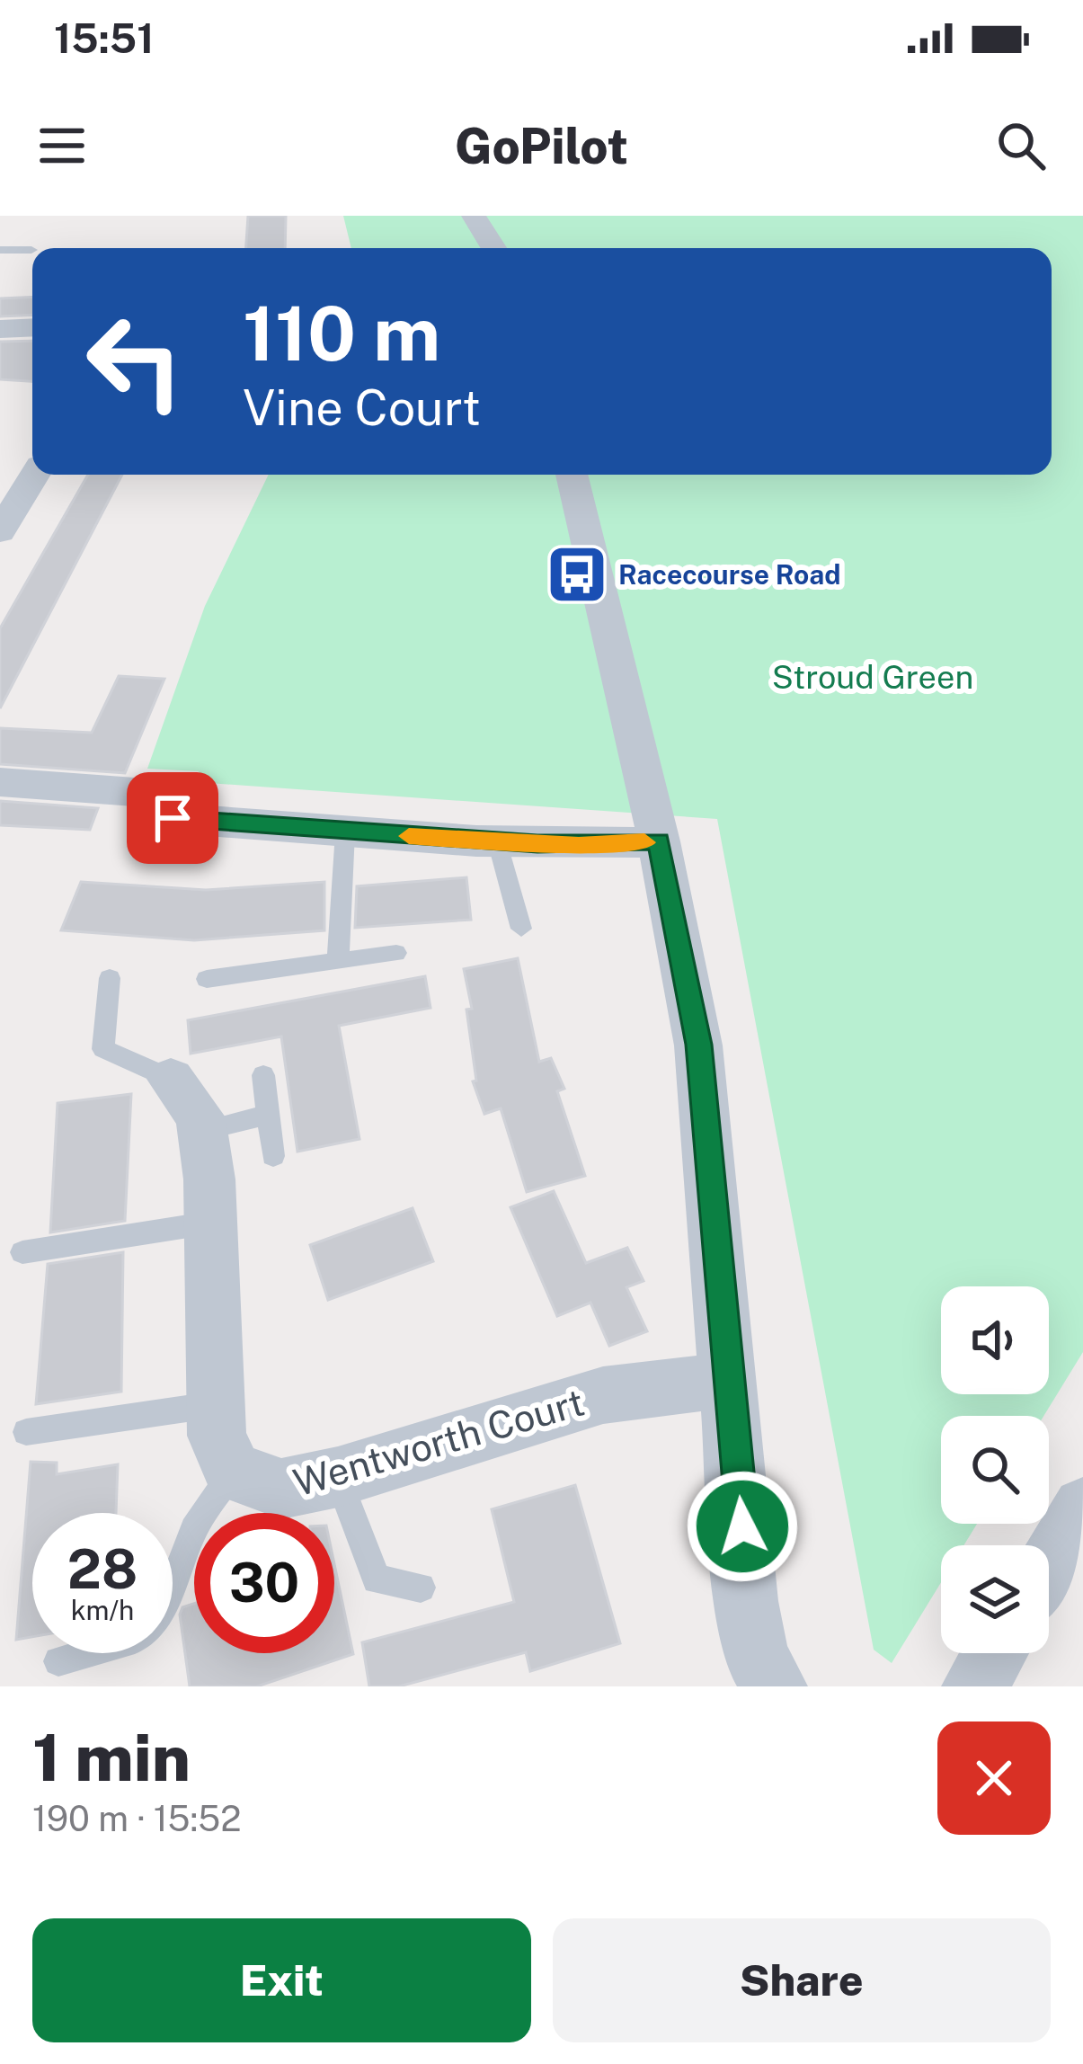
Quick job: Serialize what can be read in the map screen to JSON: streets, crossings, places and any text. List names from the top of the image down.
{
  "streets": {
    "street": ["Wentworth Court"]
  },
  "parks": ["Stroud Green"],
  "places": {
    "bus stop": ["Racecourse Road"]
  },
  "page": {
    "status": "15:51",
    "header": "GoPilot",
    "turn": ["110 m", "Vine Court"],
    "speed": "28 km/h",
    "limit": "30",
    "heading": ["1 min", "190 m · 15:52"],
    "buttons": ["Exit", "Share"]
  }
}
